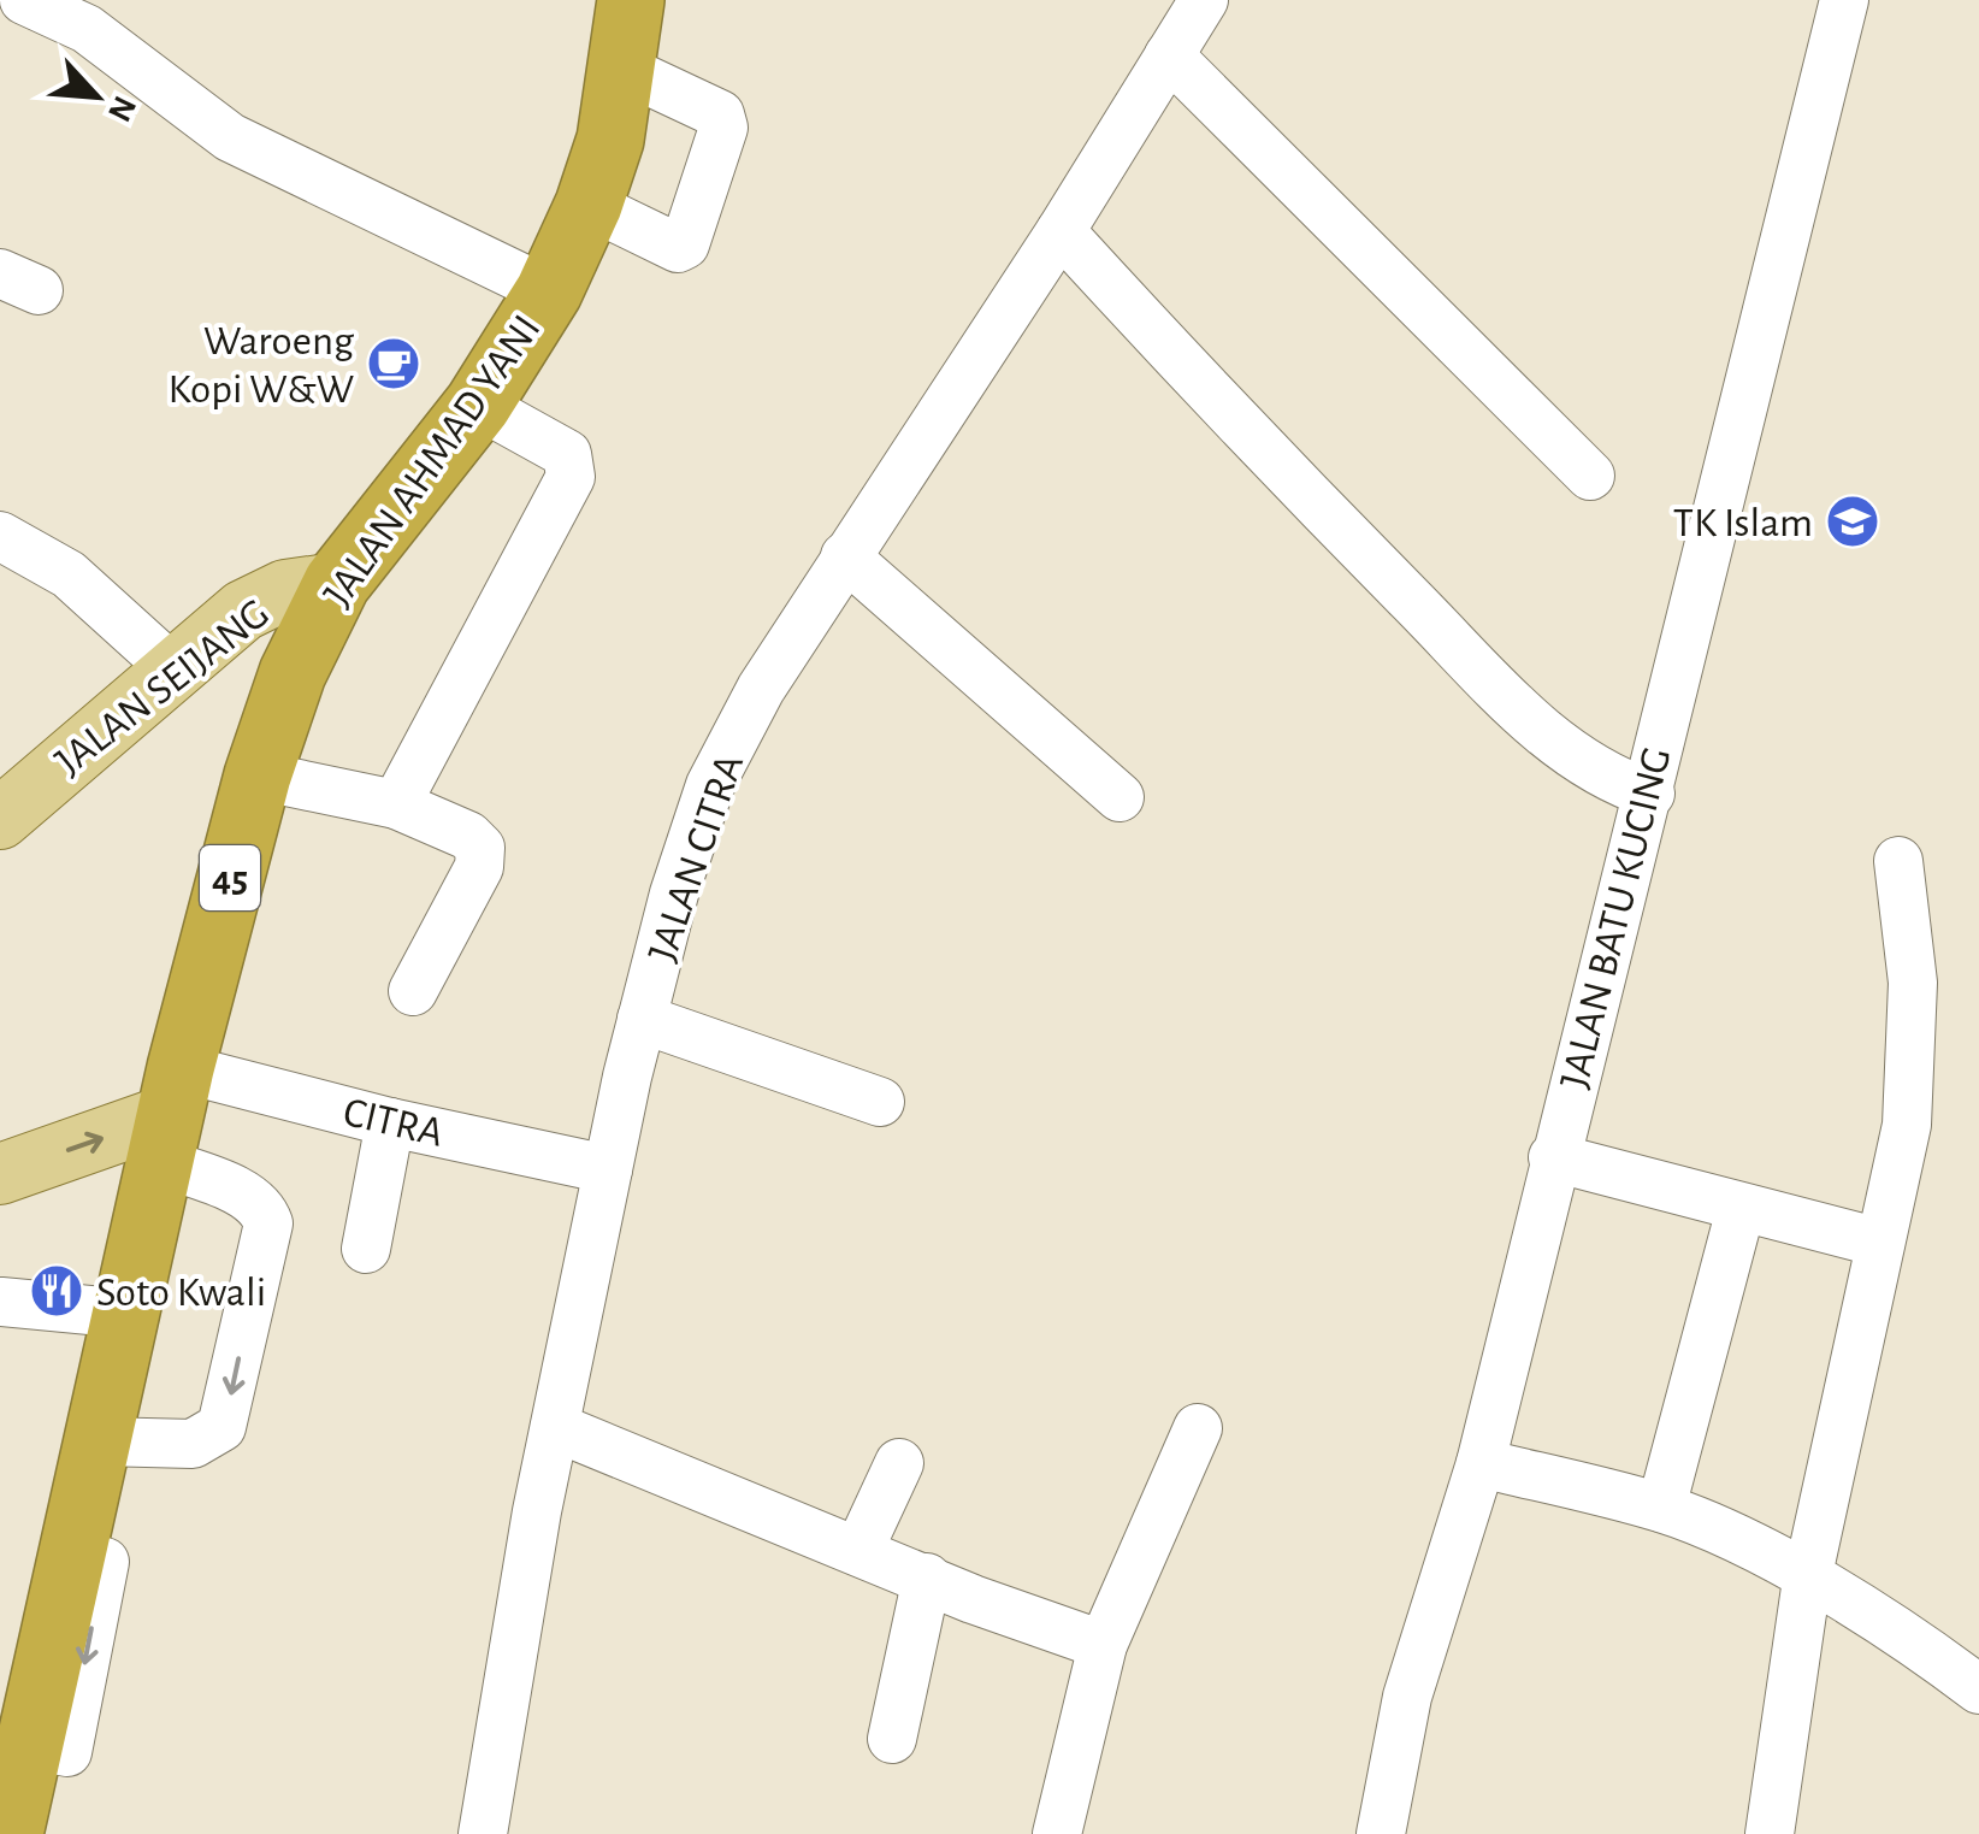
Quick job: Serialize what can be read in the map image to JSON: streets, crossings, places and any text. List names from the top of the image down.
{
  "streets": {
    "highway": ["JALAN AHMAD YANI", "45"],
    "main road": ["JALAN SEIJANG"],
    "street": ["JALAN CITRA", "JALAN BATU KUCING", "CITRA"]
  },
  "crossings": [
    ["JALAN AHMAD YANI", "JALAN SEIJANG"],
    ["JALAN AHMAD YANI", "CITRA"],
    ["JALAN CITRA", "CITRA"]
  ],
  "places": {
    "cafe": ["Waroeng Kopi W&W"],
    "school or university": ["TK Islam"],
    "restaurant": ["Soto Kwali"]
  },
  "north": "bottom right"
}
